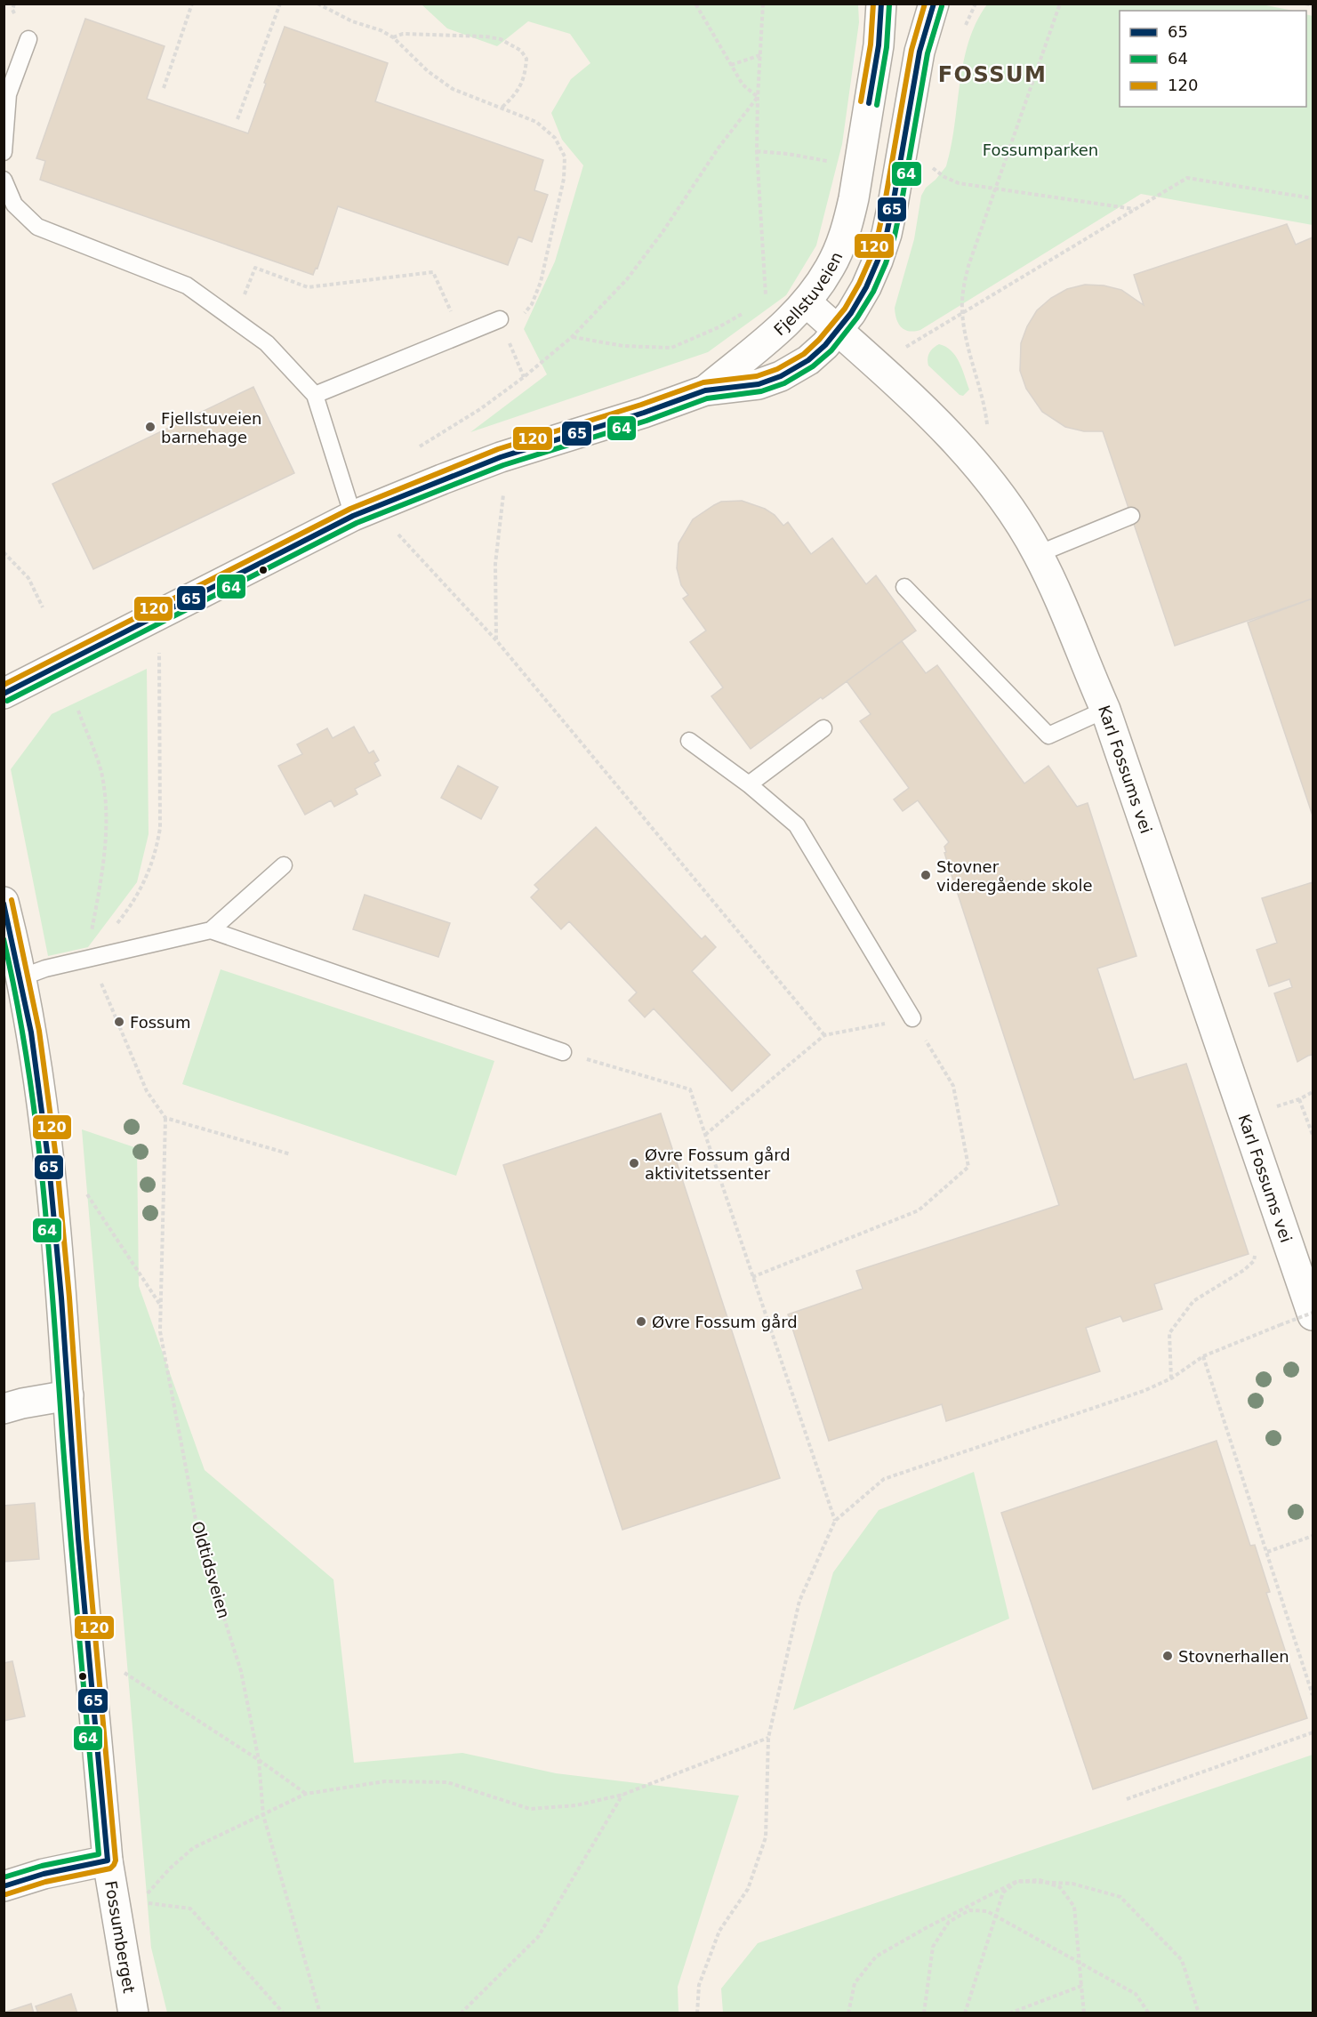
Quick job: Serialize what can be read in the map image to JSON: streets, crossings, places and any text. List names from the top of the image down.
{
  "streets": {
    "street": ["Fjellstuveien", "Karl Fossums vei", "Fossumberget"],
    "path": ["Oldtidsveien"]
  },
  "crossings": [
    ["Fjellstuveien", "Karl Fossums vei"]
  ],
  "districts": ["FOSSUM"],
  "parks": ["Fossumparken"],
  "places": [
    "Fjellstuveien barnehage",
    "Stovner videregående skole",
    "Fossum",
    "Øvre Fossum gård aktivitetssenter",
    "Øvre Fossum gård",
    "Stovnerhallen"
  ],
  "lines": ["transit line 65", "transit line 120", "transit line 64"],
  "legend": ["65", "64", "120"]
}
